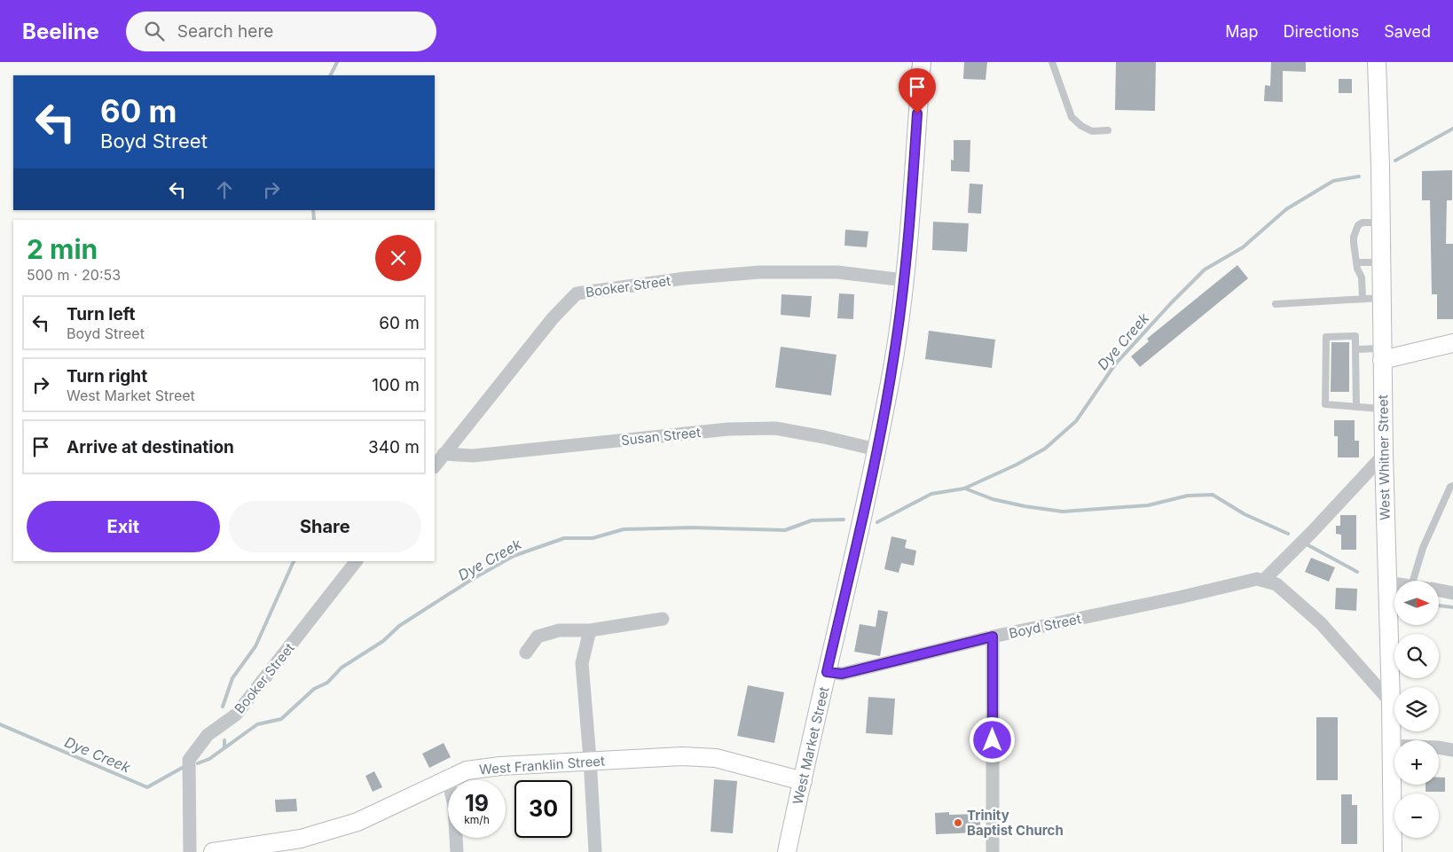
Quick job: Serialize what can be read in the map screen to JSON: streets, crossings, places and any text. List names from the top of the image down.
{
  "streets": {
    "street": [
      "Booker Street",
      "Susan Street",
      "West Whitner Street",
      "Boyd Street",
      "West Market Street",
      "West Franklin Street"
    ]
  },
  "crossings": [
    ["Booker Street", "Susan Street"],
    ["Booker Street", "West Market Street"],
    ["Susan Street", "West Market Street"],
    ["West Whitner Street", "Boyd Street"],
    ["Boyd Street", "West Market Street"],
    ["West Market Street", "West Franklin Street"]
  ],
  "water": ["Dye Creek"],
  "places": ["Trinity Baptist Church"],
  "north": "right",
  "page": {
    "header": "Beeline",
    "search": "Search here",
    "nav": ["Map", "Directions", "Saved"],
    "turn": ["60 m", "Boyd Street"],
    "heading": ["2 min", "500 m · 20:53"],
    "list": [
      {
        "name": "Turn left",
        "note": "Boyd Street",
        "value": "60 m"
      },
      {
        "name": "Turn right",
        "note": "West Market Street",
        "value": "100 m"
      },
      {
        "name": "Arrive at destination",
        "value": "340 m"
      }
    ],
    "buttons": ["Exit", "Share"],
    "map_buttons": ["+", "−"],
    "speed": "19 km/h",
    "limit": "30"
  }
}
